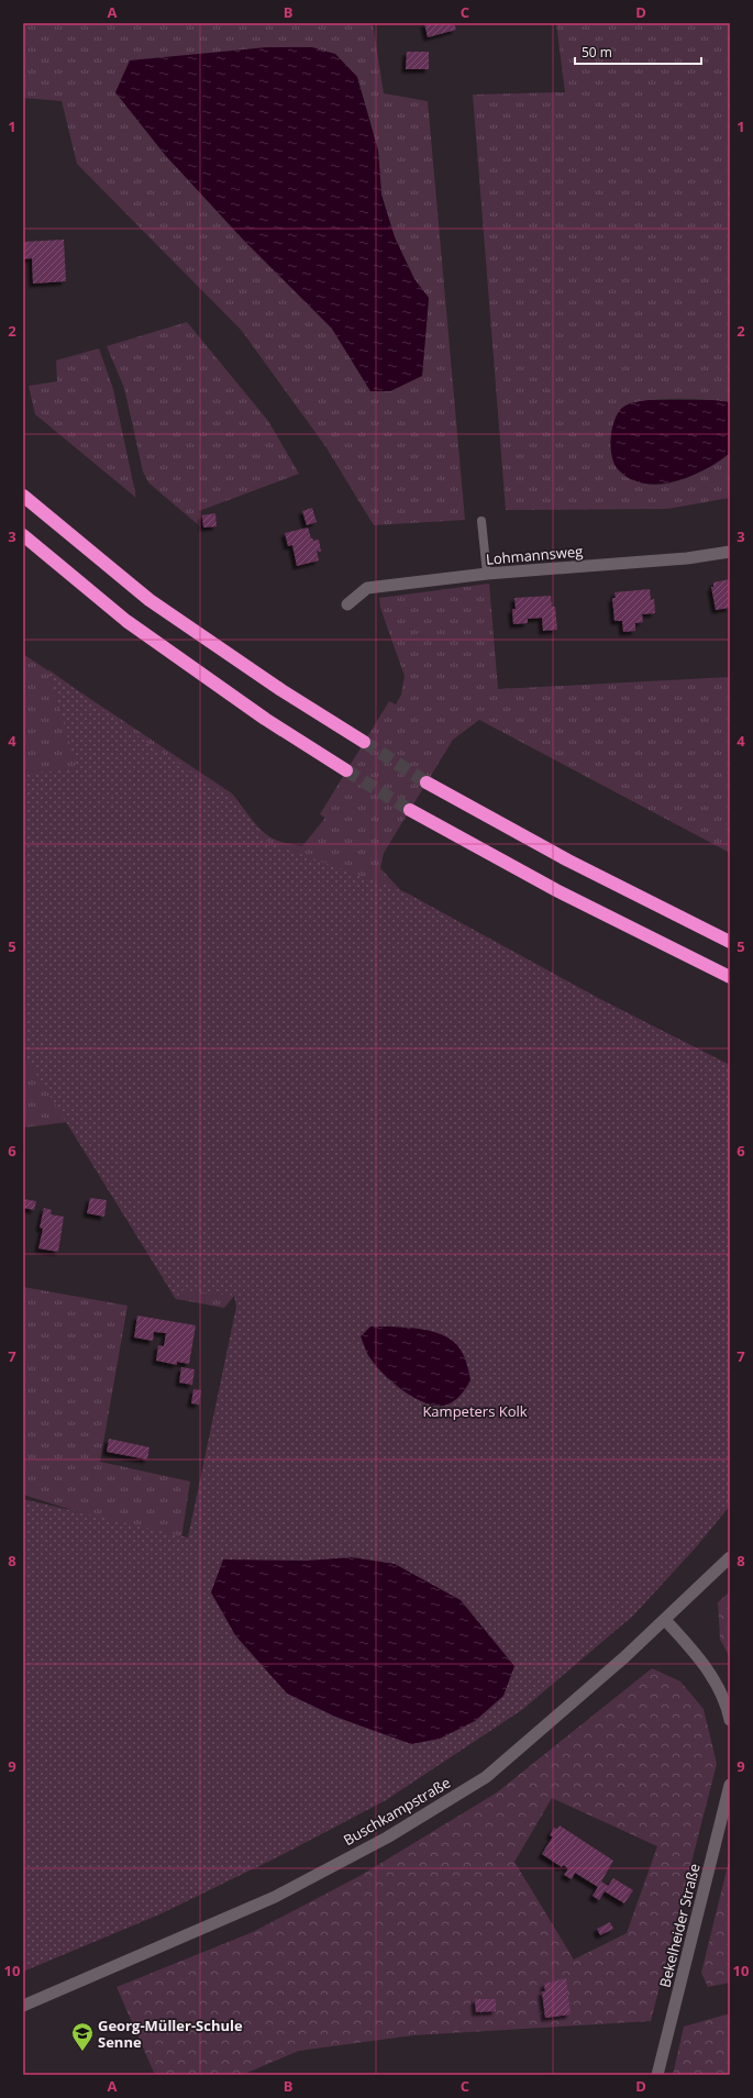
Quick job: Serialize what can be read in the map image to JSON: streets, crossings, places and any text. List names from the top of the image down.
{
  "streets": {
    "main road": ["Lohmannsweg", "Buschkampstraße", "Bekelheider Straße"]
  },
  "parks": ["Kampeters Kolk"],
  "places": {
    "school or university": ["Georg-Müller-Schule Senne"]
  },
  "scale_bar": "50 m",
  "grid": {
    "columns": [
      "A",
      "B",
      "C",
      "D"
    ],
    "rows": [
      "1",
      "2",
      "3",
      "4",
      "5",
      "6",
      "7",
      "8",
      "9",
      "10"
    ]
  }
}
